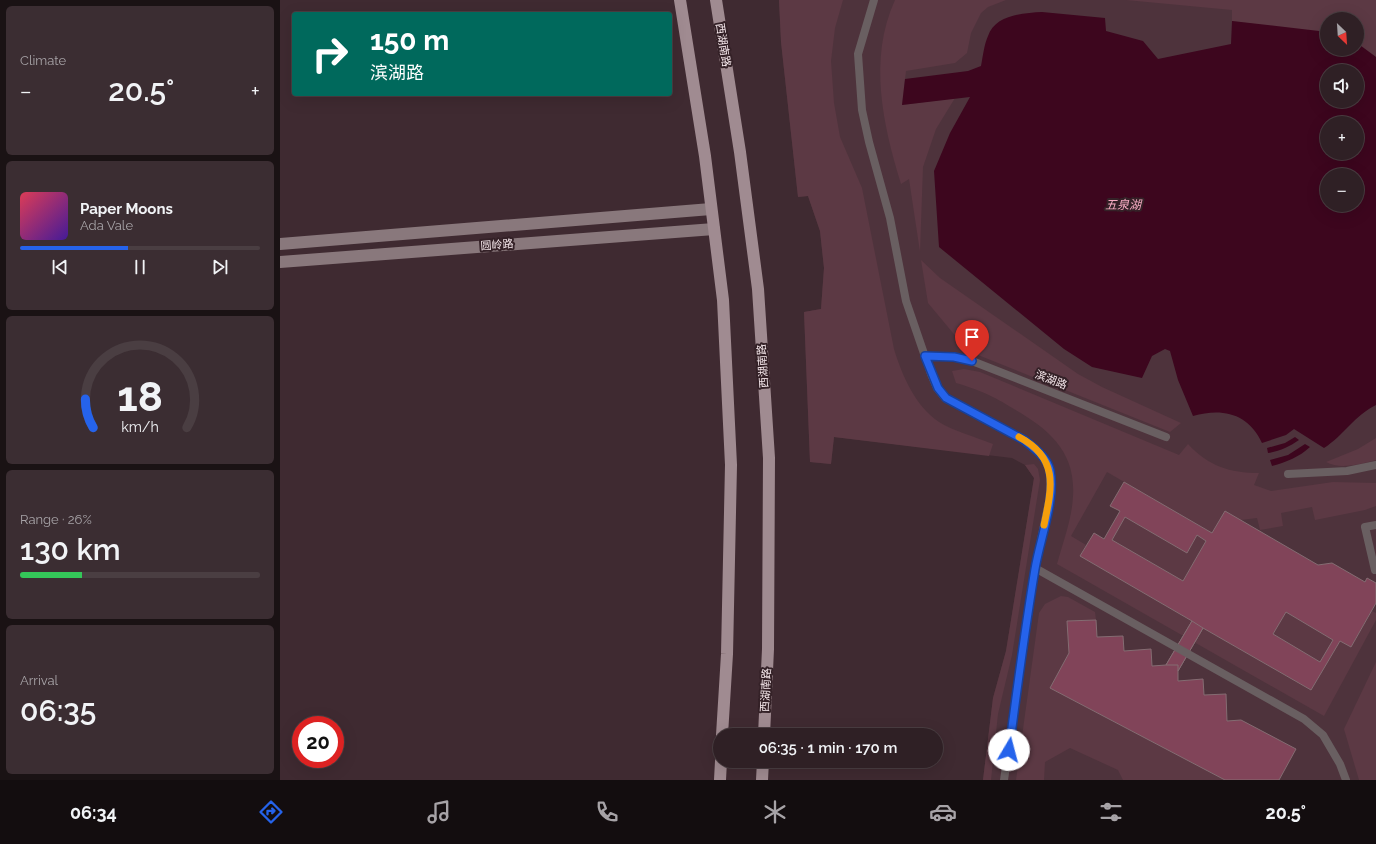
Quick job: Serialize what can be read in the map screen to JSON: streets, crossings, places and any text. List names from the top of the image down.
{
  "streets": {
    "main road": ["西湖南路"],
    "street": ["圆岭路"],
    "lane": ["滨湖路"]
  },
  "water": ["五泉湖"],
  "north": "bottom right",
  "page": {
    "tile": [
      "Climate",
      ["Range · 26%", "130 km"],
      ["Arrival", "06:35"]
    ],
    "map_buttons": ["+", "−"],
    "turn": ["150 m", "滨湖路"],
    "heat": ["−", "20.5°", "+"],
    "song": ["Paper Moons", "Ada Vale"],
    "limit": "20",
    "trip": "06:35 · 1 min · 170 m",
    "tabs": ["06:34", "20.5°"],
    "gauge": ["18", "km/h"]
  }
}
